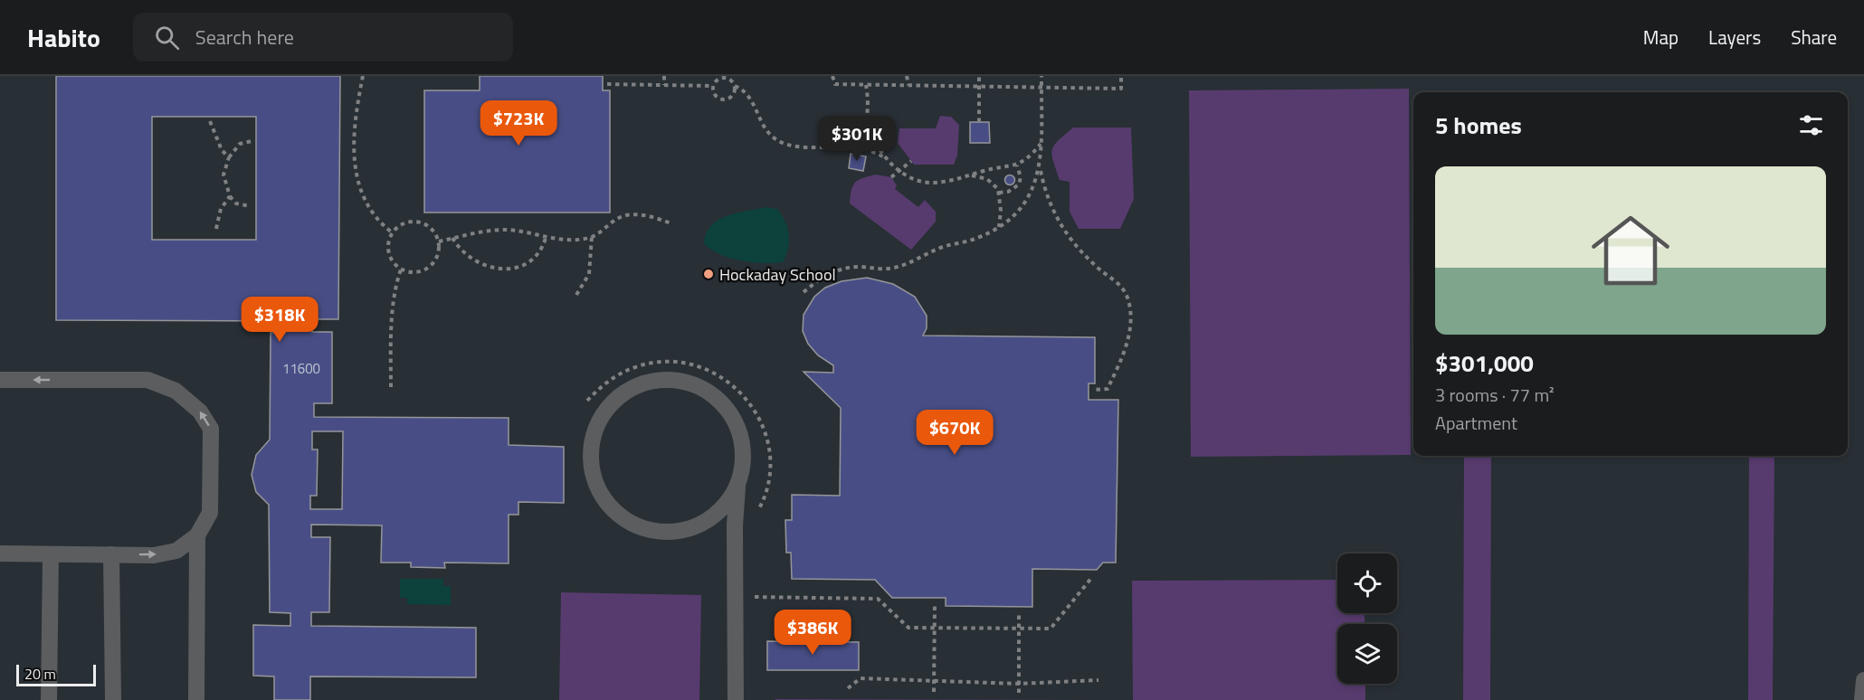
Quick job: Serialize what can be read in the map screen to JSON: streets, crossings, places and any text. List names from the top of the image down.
{
  "places": ["Hockaday School"],
  "house_numbers": ["11600"],
  "scale_bar": "20 m",
  "page": {
    "header": "Habito",
    "search": "Search here",
    "nav": ["Map", "Layers", "Share"],
    "heading": "5 homes",
    "price": [
      "$723K",
      "$301K",
      "$318K",
      "$670K",
      "$386K"
    ],
    "list": [
      {
        "name": "$301,000",
        "note": "3 rooms · 77 m² · Apartment"
      }
    ],
    "scale": "20 m"
  }
}
